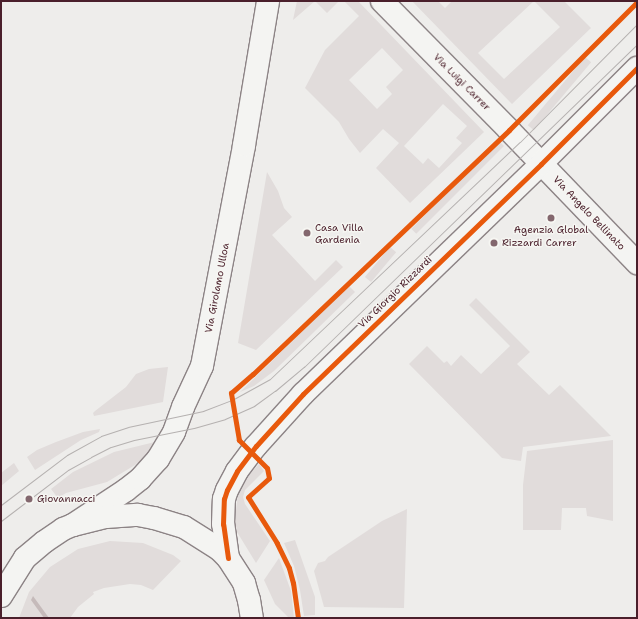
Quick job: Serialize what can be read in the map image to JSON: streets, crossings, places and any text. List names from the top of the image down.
{
  "streets": {
    "street": [
      "Via Luigi Carrer",
      "Via Angelo Bellinato",
      "Via Girolamo Ulloa",
      "Via Giorgio Rizzardi"
    ]
  },
  "crossings": [
    ["Via Luigi Carrer", "Via Angelo Bellinato"],
    ["Via Luigi Carrer", "Via Giorgio Rizzardi"],
    ["Via Angelo Bellinato", "Via Giorgio Rizzardi"]
  ],
  "places": [
    "Agenzia Global",
    "Casa Villa Gardenia",
    "Rizzardi Carrer",
    "Giovannacci"
  ]
}
